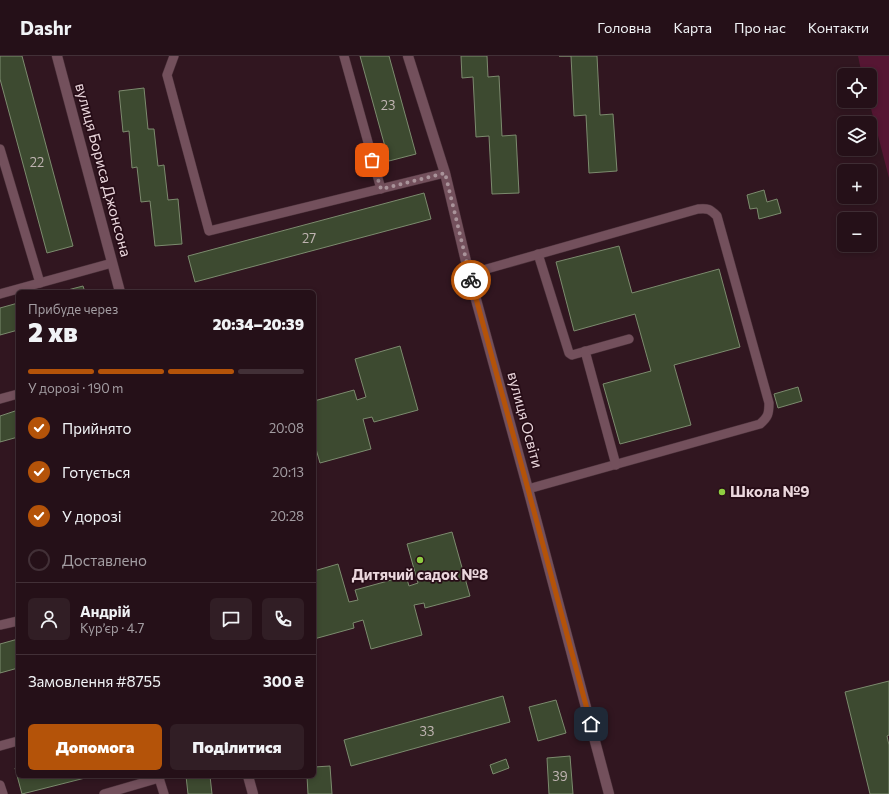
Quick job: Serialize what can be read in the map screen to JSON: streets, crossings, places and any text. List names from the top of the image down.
{
  "streets": {
    "street": ["вулиця Бориса Джонсона", "вулиця Освіти"]
  },
  "places": ["Школа №9", "Дитячий садок №8"],
  "house_numbers": [
    "23",
    "22",
    "27",
    "33",
    "39"
  ],
  "page": {
    "header": "Dashr",
    "nav": [
      "Головна",
      "Карта",
      "Про нас",
      "Контакти"
    ],
    "map_buttons": ["+", "−"],
    "heading": ["2 хв", "Прибуде через", "20:34–20:39"],
    "panel": [
      "Андрій",
      "Кур’єр · 4.7",
      "Замовлення #8755",
      "300 ₴"
    ],
    "bar": "У дорозі · 190 m",
    "list": [
      ["Прийнято", "20:08"],
      ["Готується", "20:13"],
      ["У дорозі", "20:28"],
      "Доставлено"
    ],
    "buttons": ["Допомога", "Поділитися"]
  }
}
